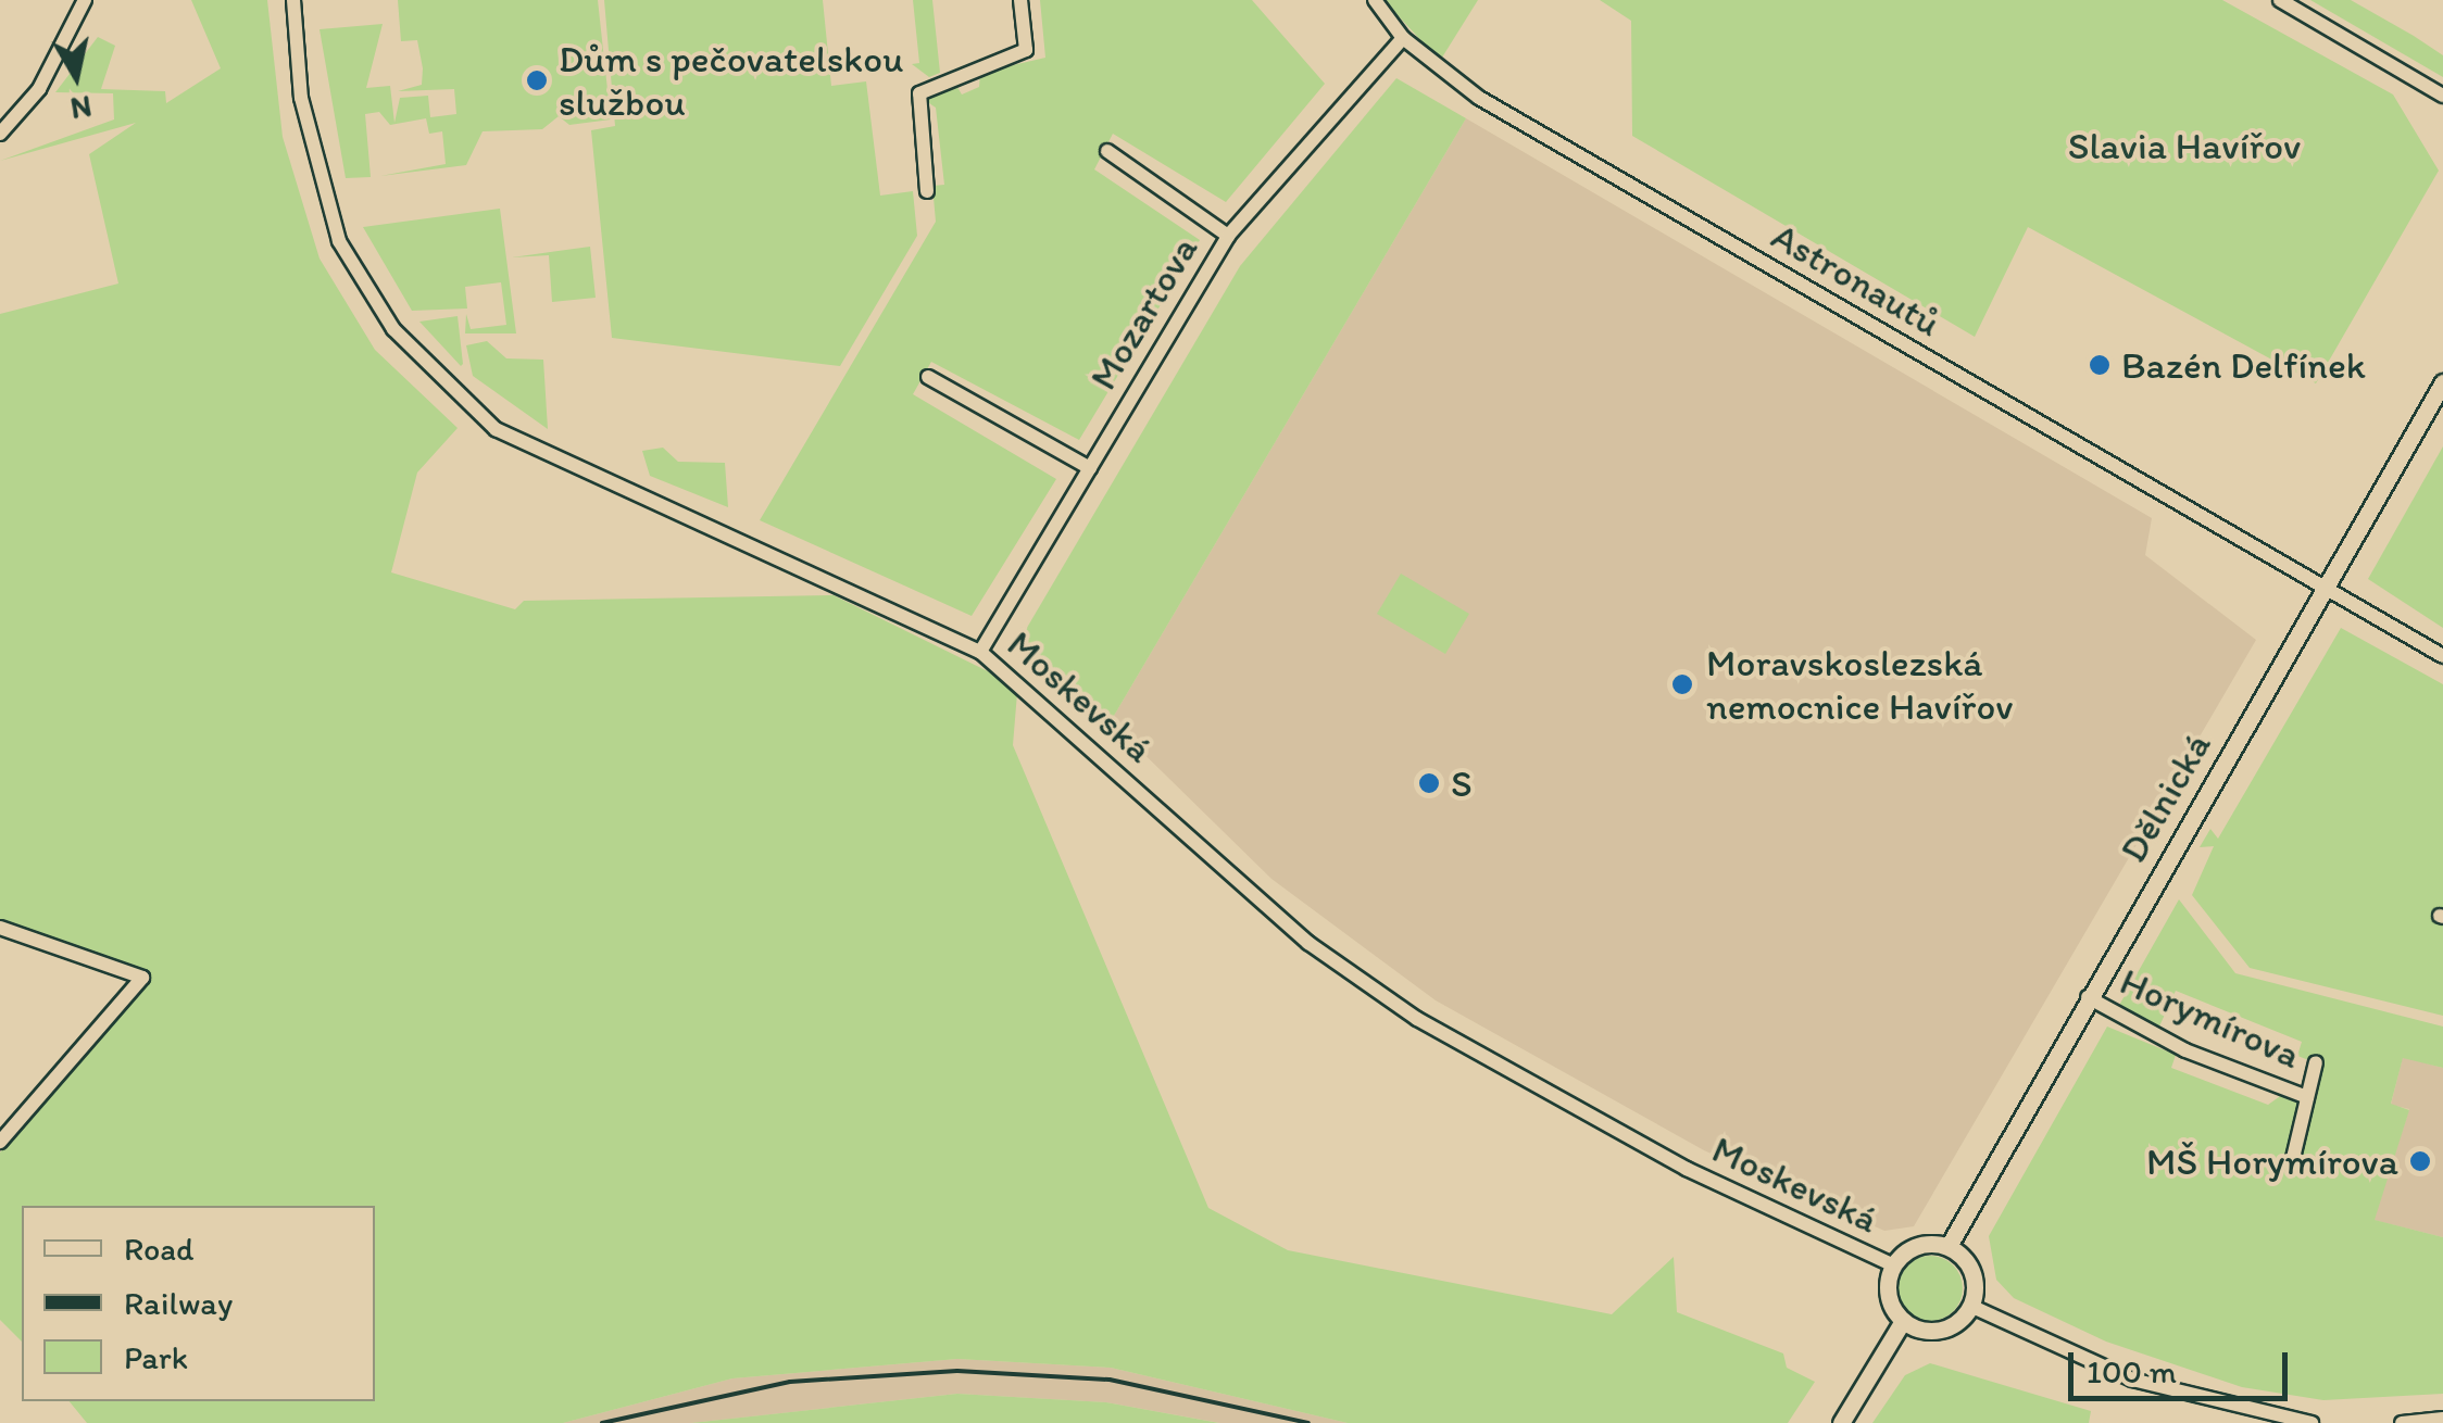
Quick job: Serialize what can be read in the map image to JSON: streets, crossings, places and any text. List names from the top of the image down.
{
  "streets": {
    "street": [
      "Astronautů",
      "Mozartova",
      "Moskevská",
      "Dělnická",
      "Horymírova"
    ]
  },
  "crossings": [
    ["Astronautů", "Mozartova"],
    ["Astronautů", "Dělnická"],
    ["Mozartova", "Moskevská"],
    ["Moskevská", "Dělnická"],
    ["Dělnická", "Horymírova"]
  ],
  "parks": ["Slavia Havířov"],
  "places": [
    "Dům s pečovatelskou službou",
    "Bazén Delfínek",
    "Moravskoslezská nemocnice Havířov",
    "S",
    "MŠ Horymírova"
  ],
  "legend": ["Road", "Railway", "Park"],
  "scale_bar": "100 m",
  "north": "bottom"
}
